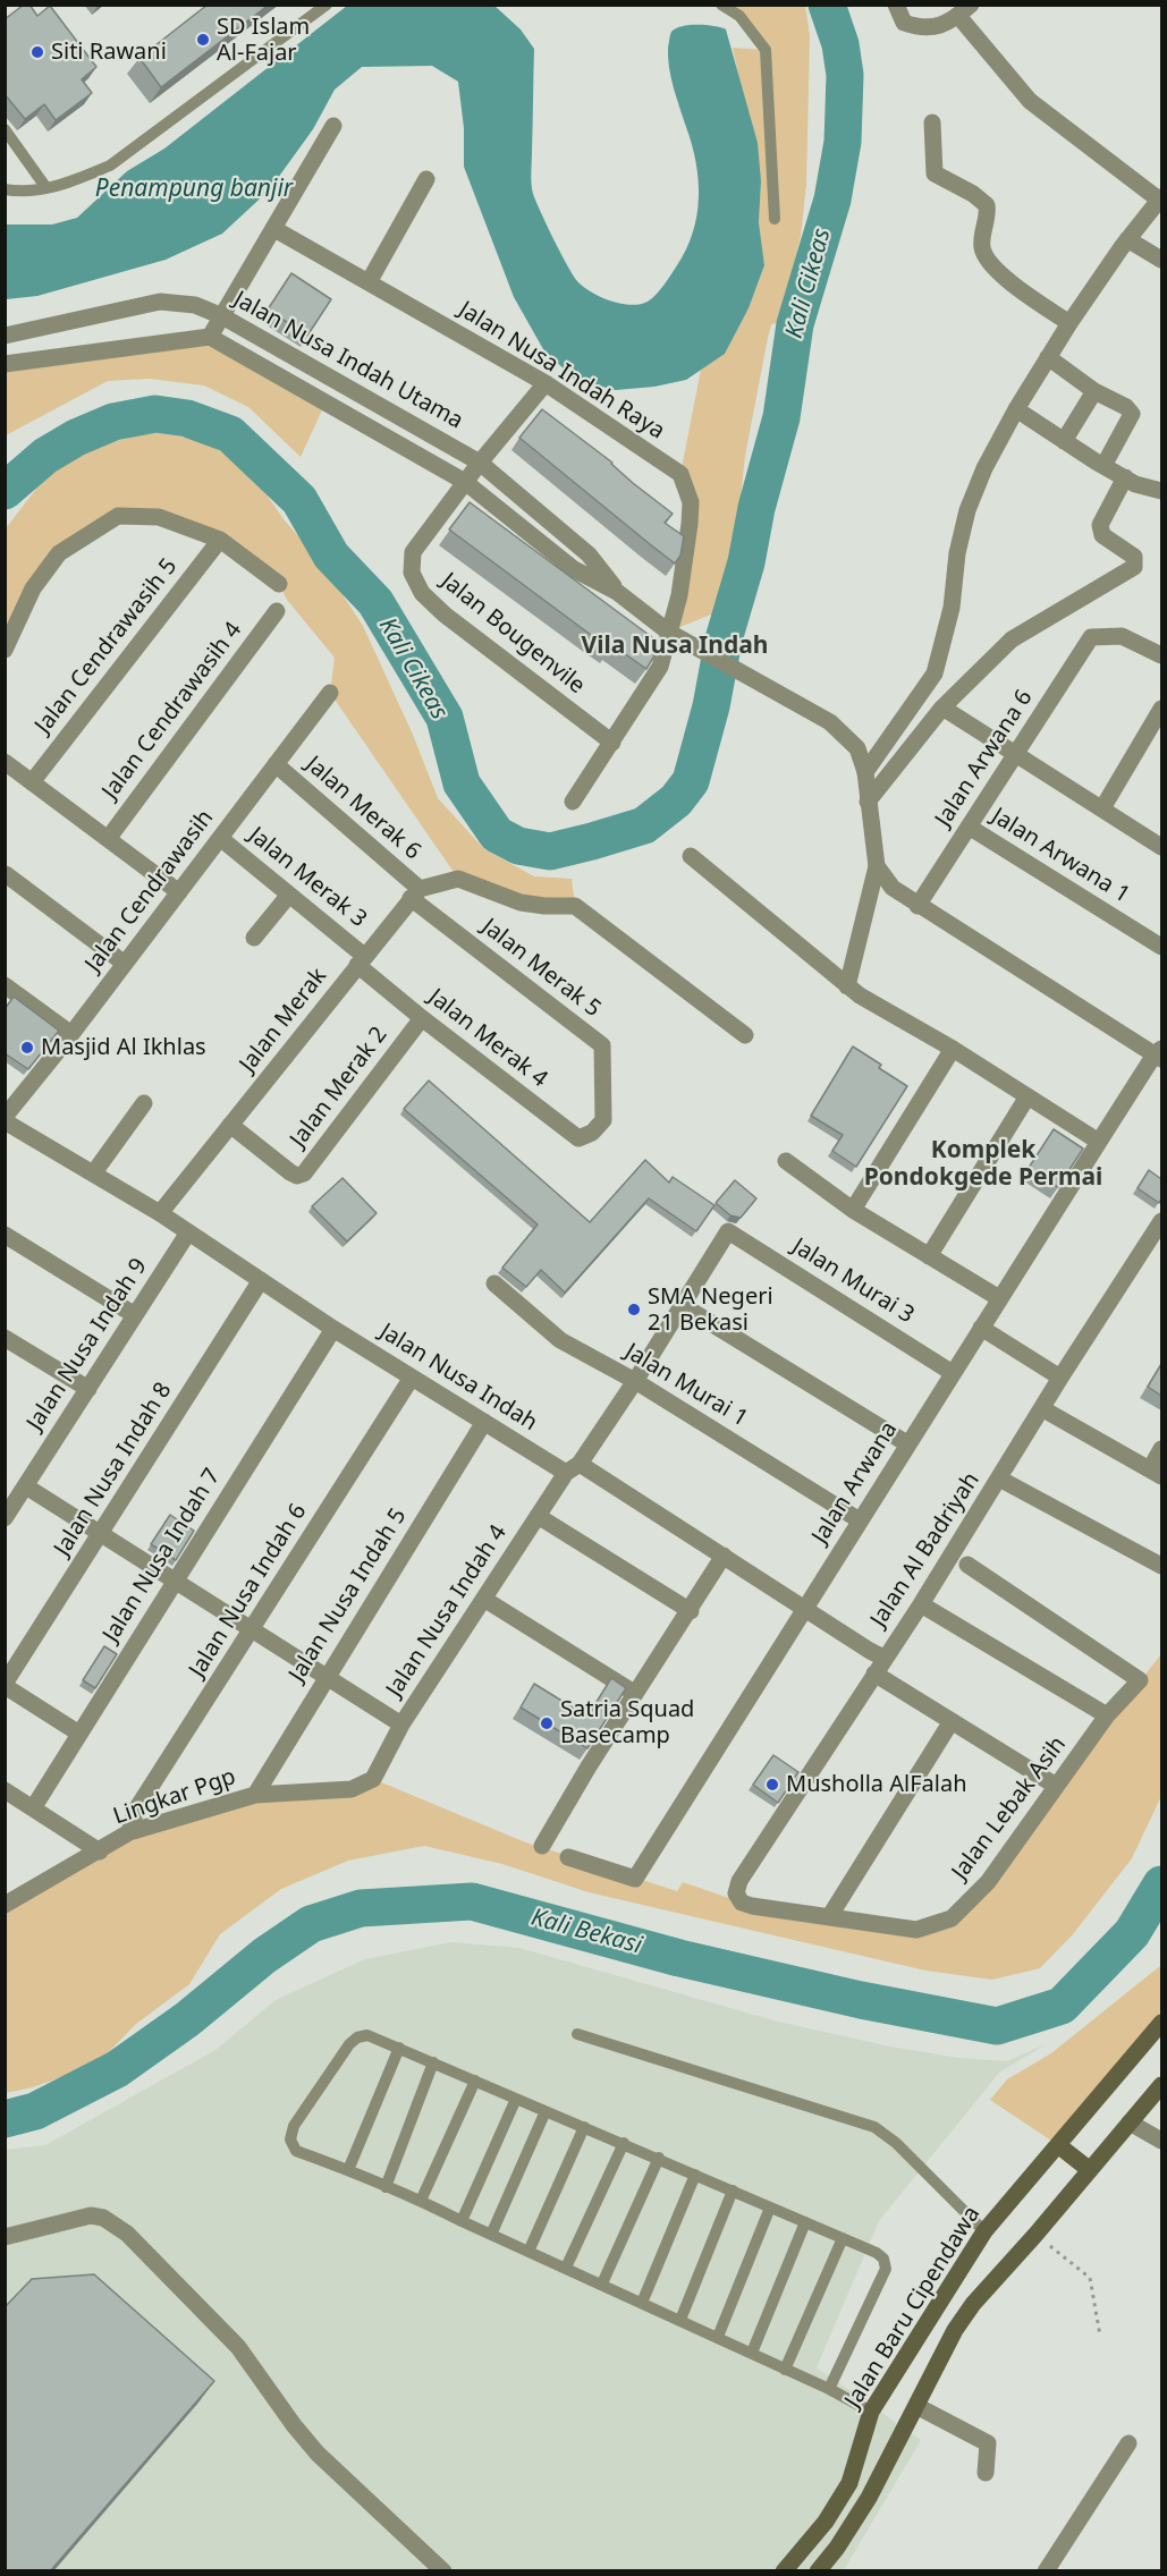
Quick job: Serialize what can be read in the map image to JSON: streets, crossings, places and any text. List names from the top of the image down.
{
  "streets": {
    "main road": ["Jalan Baru Cipendawa"],
    "street": [
      "Jalan Nusa Indah Utama",
      "Jalan Nusa Indah Raya",
      "Jalan Bougenvile",
      "Jalan Cendrawasih 5",
      "Jalan Cendrawasih 4",
      "Jalan Arwana 6",
      "Jalan Merak 6",
      "Jalan Arwana 1",
      "Jalan Merak 3",
      "Jalan Cendrawasih",
      "Jalan Merak 5",
      "Jalan Merak",
      "Jalan Merak 4",
      "Jalan Merak 2",
      "Jalan Murai 3",
      "Jalan Nusa Indah 9",
      "Jalan Nusa Indah",
      "Jalan Murai 1",
      "Jalan Nusa Indah 8",
      "Jalan Arwana",
      "Jalan Al Badriyah",
      "Jalan Nusa Indah 7",
      "Jalan Nusa Indah 6",
      "Jalan Nusa Indah 5",
      "Jalan Nusa Indah 4",
      "Lingkar Pgp",
      "Jalan Lebak Asih"
    ]
  },
  "crossings": [
    ["Jalan Nusa Indah Utama", "Jalan Nusa Indah Raya"],
    ["Jalan Nusa Indah Utama", "Jalan Bougenvile"],
    ["Jalan Nusa Indah Raya", "Jalan Bougenvile"],
    ["Jalan Arwana 6", "Jalan Arwana 1"],
    ["Jalan Merak 6", "Jalan Cendrawasih"],
    ["Jalan Merak 6", "Jalan Merak 5"],
    ["Jalan Merak 6", "Jalan Merak"],
    ["Jalan Merak 3", "Jalan Cendrawasih"],
    ["Jalan Merak 3", "Jalan Merak"],
    ["Jalan Merak 3", "Jalan Merak 4"],
    ["Jalan Cendrawasih", "Jalan Nusa Indah"],
    ["Jalan Merak 5", "Jalan Merak"],
    ["Jalan Merak 5", "Jalan Merak 4"],
    ["Jalan Merak", "Jalan Merak 4"],
    ["Jalan Merak", "Jalan Merak 2"],
    ["Jalan Merak", "Jalan Nusa Indah"],
    ["Jalan Merak 4", "Jalan Merak 2"],
    ["Jalan Murai 3", "Jalan Arwana"],
    ["Jalan Murai 3", "Jalan Nusa Indah 4"],
    ["Jalan Nusa Indah 9", "Jalan Nusa Indah"],
    ["Jalan Nusa Indah", "Jalan Nusa Indah 8"],
    ["Jalan Nusa Indah", "Jalan Arwana"],
    ["Jalan Nusa Indah", "Jalan Al Badriyah"],
    ["Jalan Nusa Indah", "Jalan Nusa Indah 7"],
    ["Jalan Nusa Indah", "Jalan Nusa Indah 6"],
    ["Jalan Nusa Indah", "Jalan Nusa Indah 5"],
    ["Jalan Nusa Indah", "Jalan Nusa Indah 4"],
    ["Jalan Murai 1", "Jalan Arwana"],
    ["Jalan Murai 1", "Jalan Nusa Indah 4"],
    ["Jalan Al Badriyah", "Jalan Lebak Asih"],
    ["Jalan Nusa Indah 6", "Lingkar Pgp"],
    ["Jalan Nusa Indah 5", "Lingkar Pgp"],
    ["Jalan Nusa Indah 4", "Lingkar Pgp"]
  ],
  "districts": ["Vila Nusa Indah", "Komplek Pondokgede Permai"],
  "water": ["Penampung banjir", "Kali Cikeas", "Kali Bekasi"],
  "places": [
    "SD Islam Al-Fajar",
    "Siti Rawani",
    "Masjid Al Ikhlas",
    "SMA Negeri 21 Bekasi",
    "Satria Squad Basecamp",
    "Musholla AlFalah"
  ]
}
